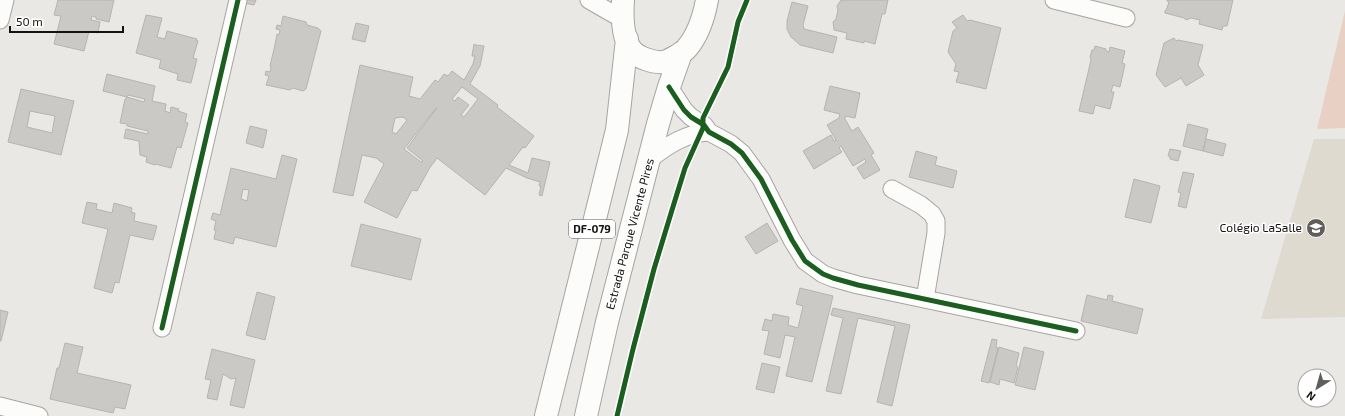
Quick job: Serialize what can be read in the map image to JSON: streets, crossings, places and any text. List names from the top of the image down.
{
  "streets": {
    "main road": ["DF-079", "Estrada Parque Vicente Pires"]
  },
  "crossings": [
    ["DF-079", "Estrada Parque Vicente Pires"]
  ],
  "places": {
    "school or university": ["Colégio LaSalle"]
  },
  "scale_bar": "50 m",
  "north": "bottom left"
}
